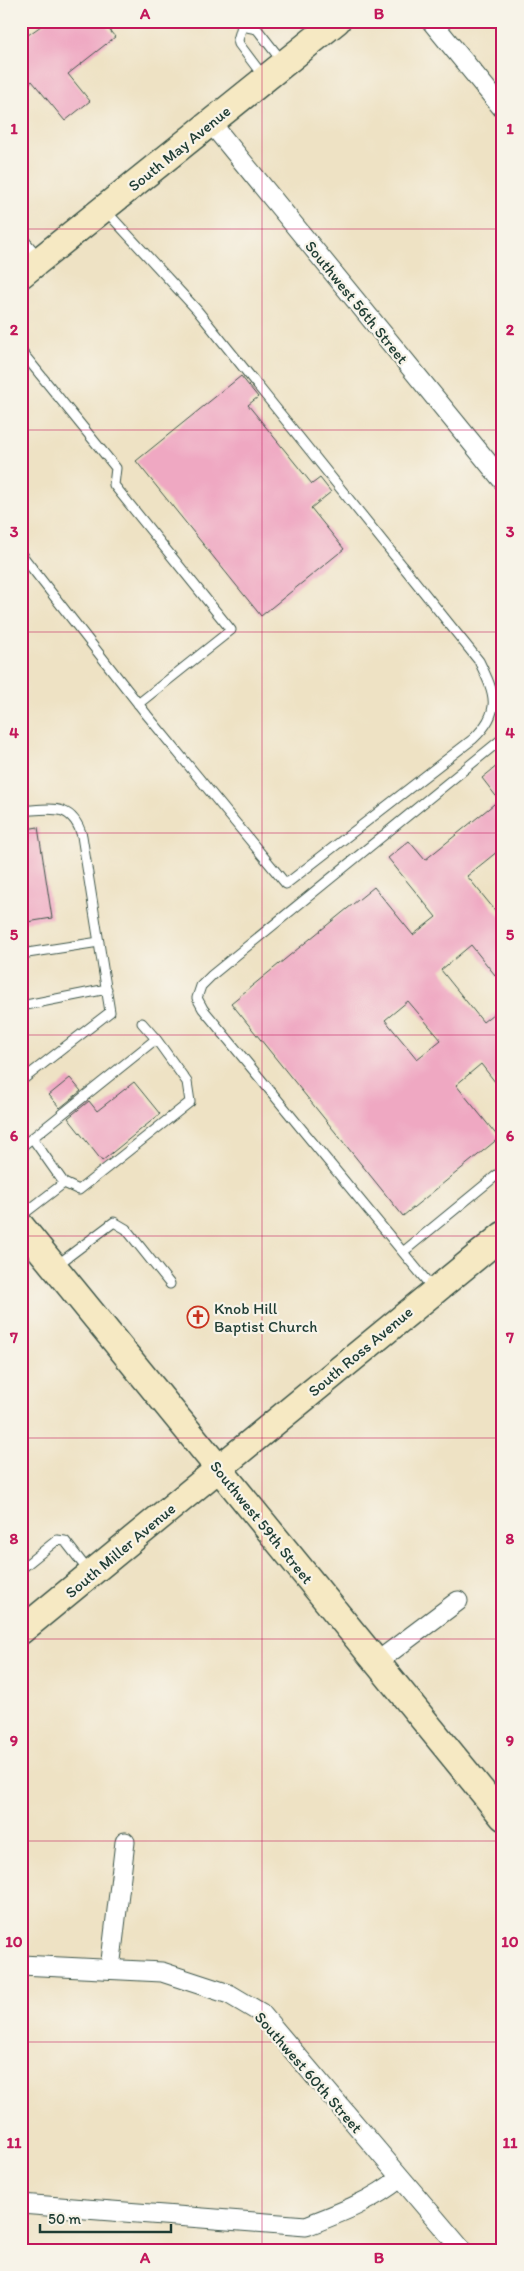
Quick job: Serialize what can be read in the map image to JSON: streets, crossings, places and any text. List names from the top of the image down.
{
  "streets": {
    "main road": [
      "South May Avenue",
      "South Ross Avenue",
      "Southwest 59th Street",
      "South Miller Avenue"
    ],
    "street": ["Southwest 56th Street", "Southwest 60th Street"]
  },
  "crossings": [
    ["South May Avenue", "Southwest 56th Street"],
    ["South Ross Avenue", "Southwest 59th Street"],
    ["South Ross Avenue", "South Miller Avenue"],
    ["Southwest 59th Street", "South Miller Avenue"]
  ],
  "places": {
    "church": ["Knob Hill Baptist Church"]
  },
  "scale_bar": "50 m",
  "grid": {
    "columns": ["A", "B"],
    "rows": [
      "1",
      "2",
      "3",
      "4",
      "5",
      "6",
      "7",
      "8",
      "9",
      "10",
      "11"
    ]
  }
}
